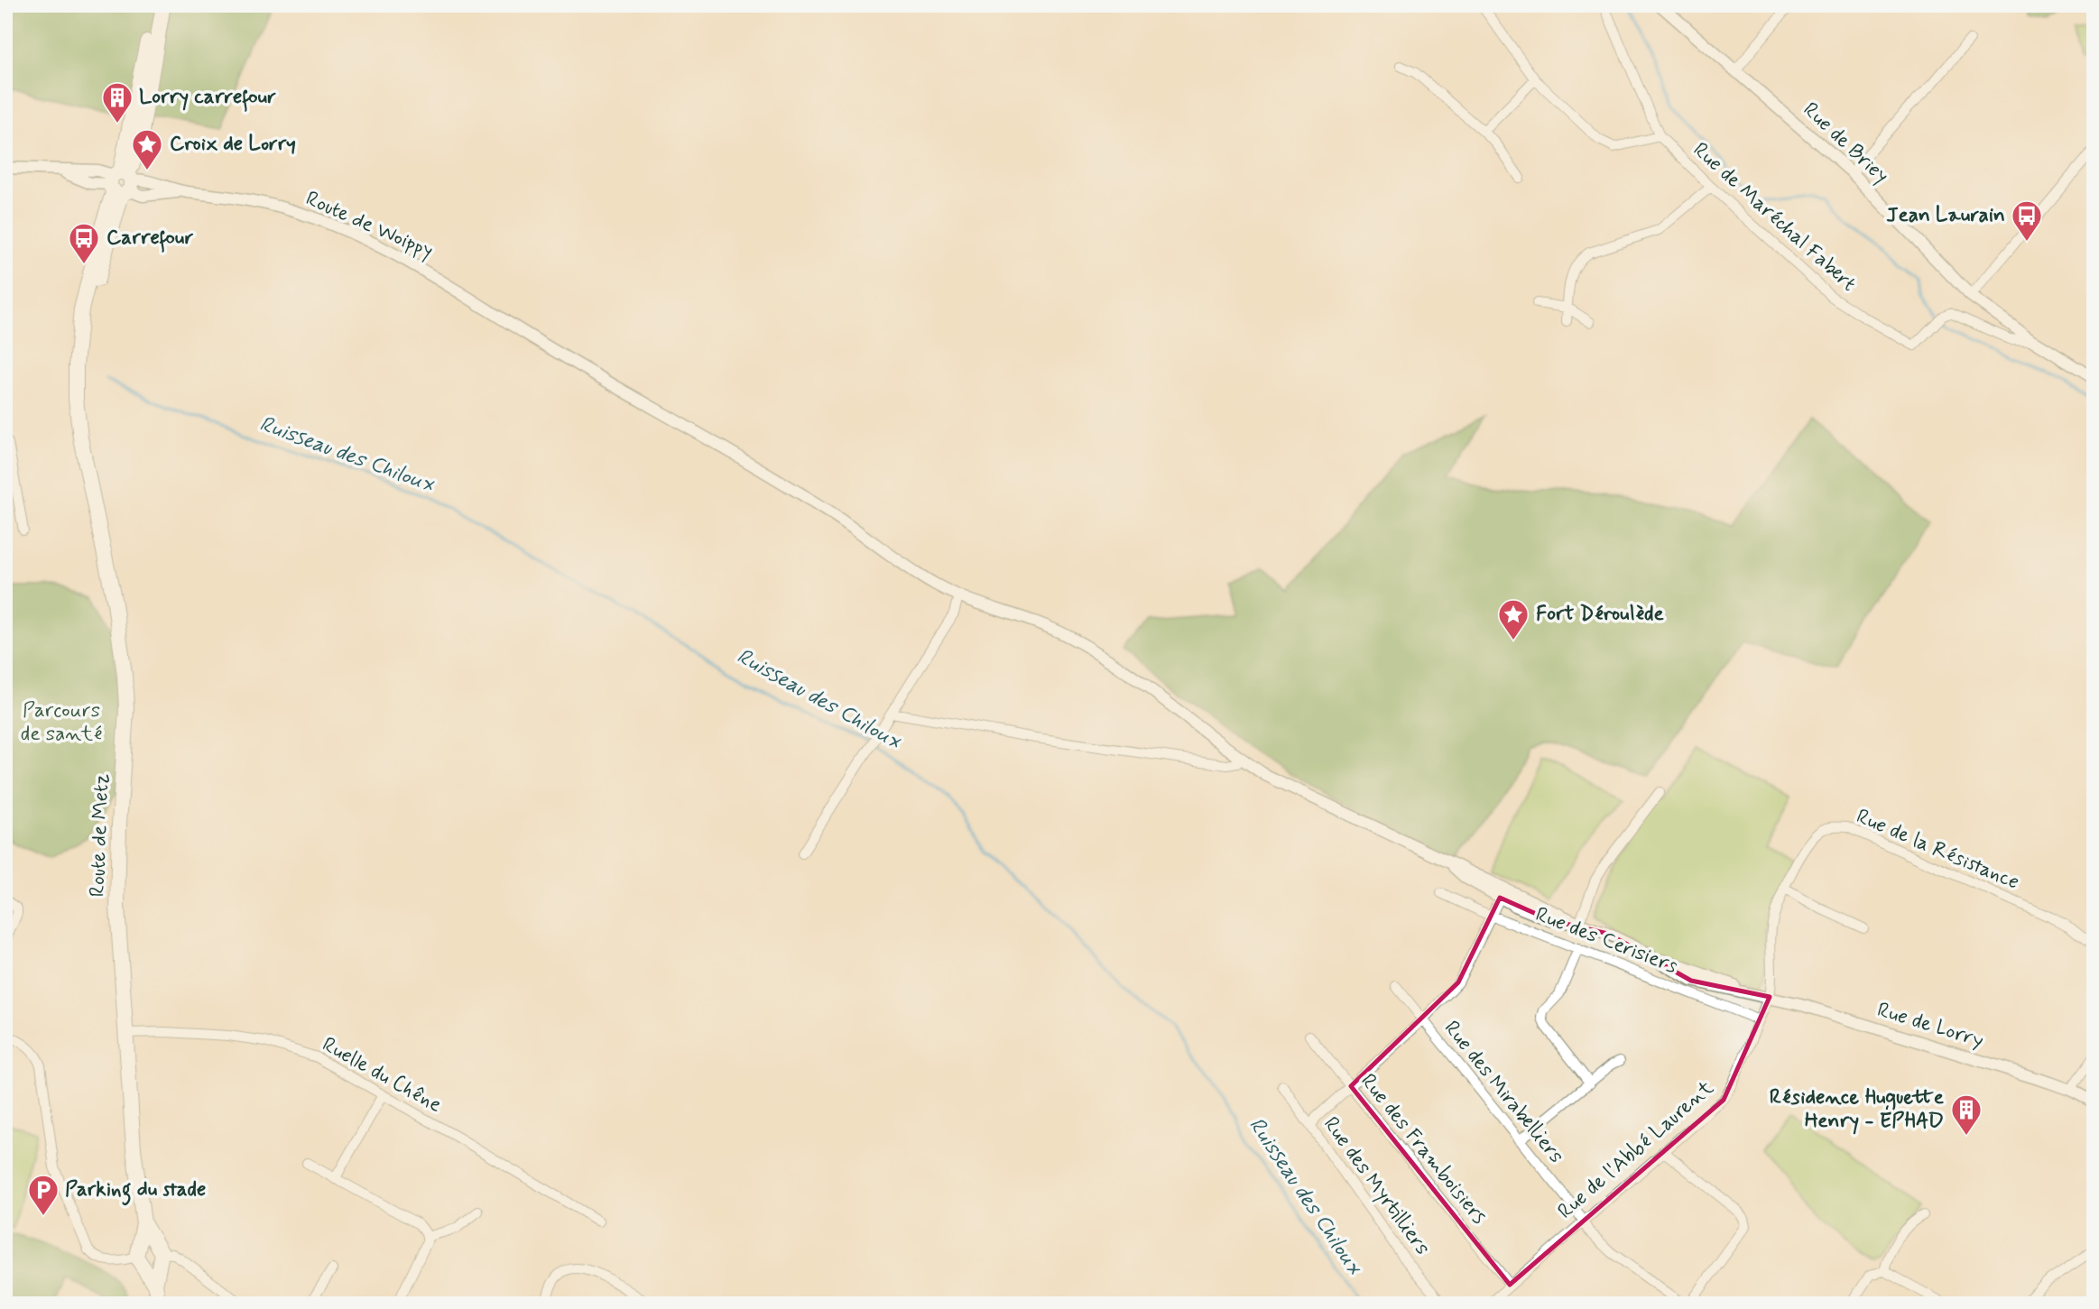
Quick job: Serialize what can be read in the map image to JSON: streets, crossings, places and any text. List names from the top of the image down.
{
  "streets": {
    "main road": ["Route de Metz"],
    "street": [
      "Rue de Briey",
      "Rue de Maréchal Fabert",
      "Route de Woippy",
      "Rue de la Résistance",
      "Rue des Cerisiers",
      "Rue de Lorry",
      "Ruelle du Chêne",
      "Rue des Mirabelliers",
      "Rue des Framboisiers",
      "Rue de l'Abbé Laurent",
      "Rue des Myrtilliers"
    ]
  },
  "crossings": [
    ["Rue de Briey", "Rue de Maréchal Fabert"],
    ["Route de Woippy", "Route de Metz"],
    ["Route de Woippy", "Rue de Lorry"],
    ["Route de Metz", "Ruelle du Chêne"],
    ["Rue de la Résistance", "Rue de Lorry"],
    ["Rue de la Résistance", "Rue de l'Abbé Laurent"],
    ["Rue des Cerisiers", "Rue de l'Abbé Laurent"],
    ["Rue de Lorry", "Rue de l'Abbé Laurent"],
    ["Rue des Mirabelliers", "Rue de l'Abbé Laurent"],
    ["Rue des Framboisiers", "Rue de l'Abbé Laurent"]
  ],
  "water": ["Ruisseau des Chiloux"],
  "parks": ["Parcours de santé"],
  "places": {
    "building": ["Lorry carrefour", "Résidence Huguette Henry - EPHAD"],
    "place": ["Croix de Lorry", "Fort Déroulède"],
    "bus stop": ["Jean Laurain", "Carrefour"],
    "parking": ["Parking du stade"]
  }
}
